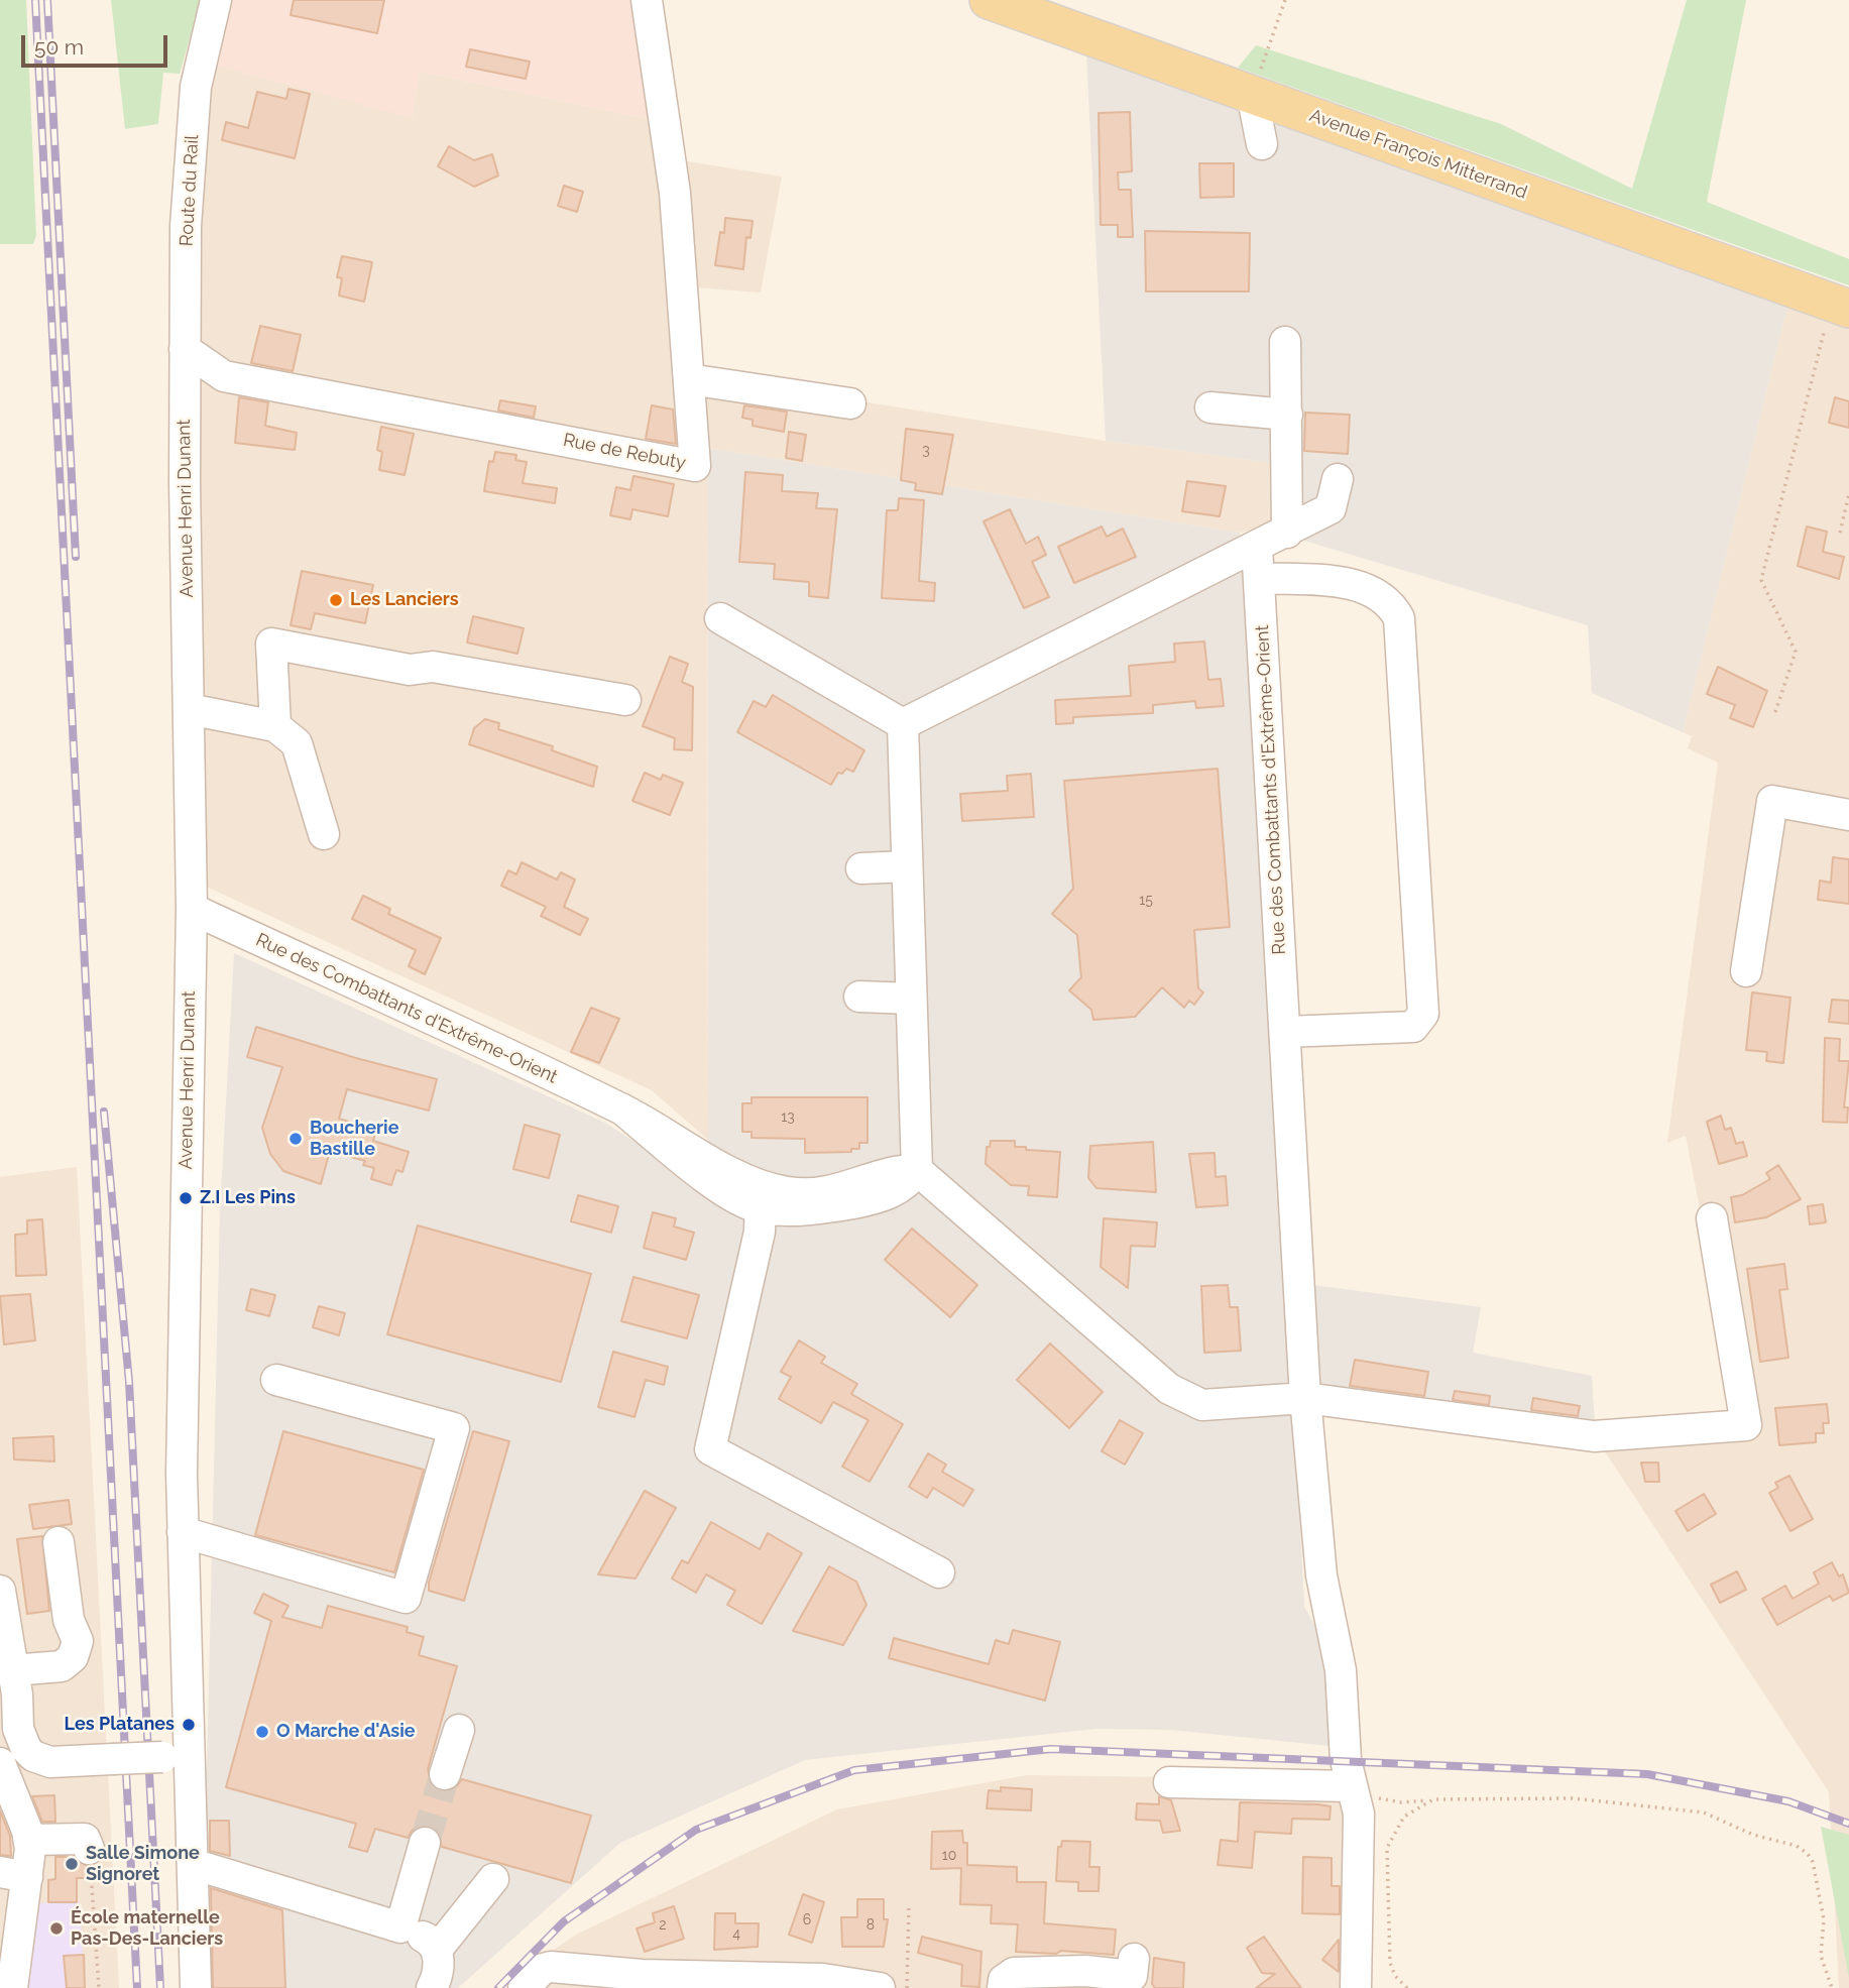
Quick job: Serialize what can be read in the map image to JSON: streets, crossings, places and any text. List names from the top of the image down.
{
  "streets": {
    "main road": ["Avenue François Mitterrand"],
    "street": [
      "Route du Rail",
      "Rue de Rebuty",
      "Avenue Henri Dunant",
      "Rue des Combattants d'Extrême-Orient"
    ]
  },
  "crossings": [
    ["Route du Rail", "Rue de Rebuty"],
    ["Route du Rail", "Avenue Henri Dunant"],
    ["Avenue Henri Dunant", "Rue des Combattants d'Extrême-Orient"]
  ],
  "places": [
    "Les Lanciers",
    "Boucherie Bastille",
    "Z.I Les Pins",
    "Les Platanes",
    "O Marche d'Asie",
    "Salle Simone Signoret",
    "École maternelle Pas-Des-Lanciers"
  ],
  "house_numbers": [
    "3",
    "15",
    "13",
    "10",
    "6",
    "2",
    "8",
    "4"
  ],
  "scale_bar": "50 m"
}
